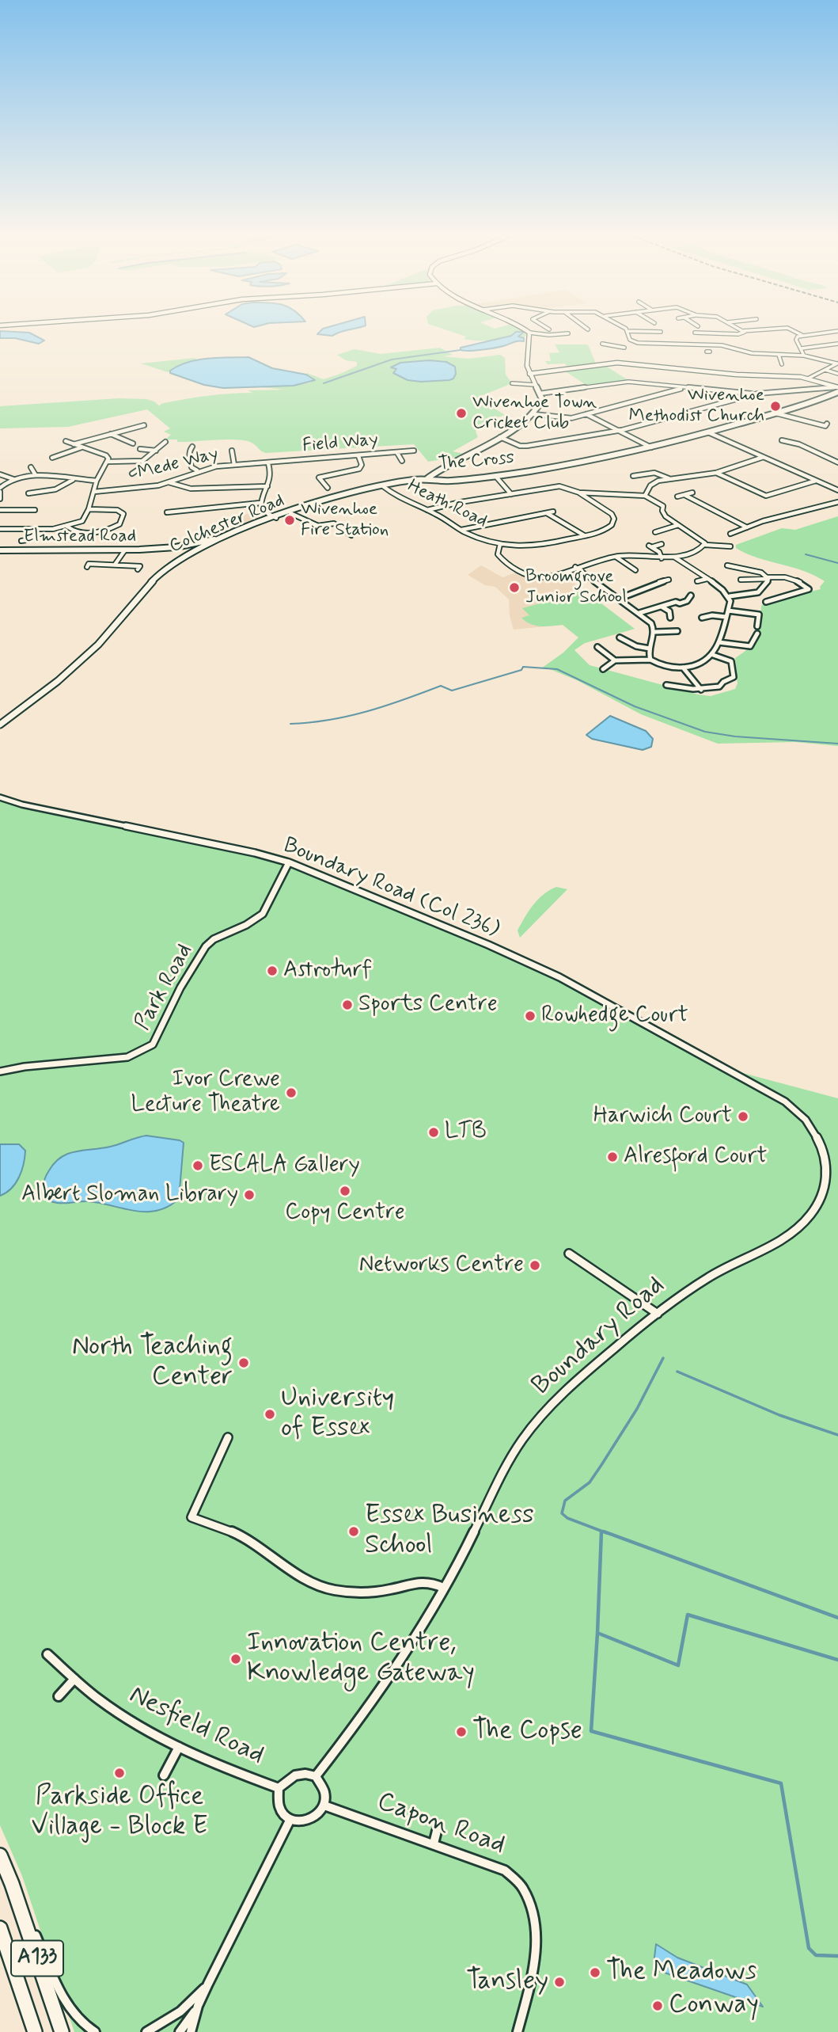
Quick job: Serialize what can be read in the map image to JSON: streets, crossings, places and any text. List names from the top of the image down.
{
  "streets": {
    "main road": ["A133"],
    "street": [
      "Field Way",
      "The Cross",
      "Mede Way",
      "Heath Road",
      "Colchester Road",
      "Elmstead Road",
      "Boundary Road (Col 236)",
      "Park Road",
      "Boundary Road",
      "Nesfield Road",
      "Capon Road"
    ]
  },
  "crossings": [
    ["Field Way", "Mede Way"],
    ["The Cross", "Colchester Road"],
    ["Heath Road", "Colchester Road"],
    ["Colchester Road", "Elmstead Road"],
    ["Boundary Road (Col 236)", "Park Road"],
    ["Boundary Road (Col 236)", "Boundary Road"],
    ["Boundary Road", "Nesfield Road"],
    ["Boundary Road", "Capon Road"],
    ["Nesfield Road", "Capon Road"]
  ],
  "places": [
    "Wivenhoe Methodist Church",
    "Wivenhoe Town Cricket Club",
    "Wivenhoe Fire Station",
    "Broomgrove Junior School",
    "Astroturf",
    "Sports Centre",
    "Rowhedge Court",
    "Ivor Crewe Lecture Theatre",
    "Harwich Court",
    "LTB",
    "Alresford Court",
    "ESCALA Gallery",
    "Copy Centre",
    "Albert Sloman Library",
    "Networks Centre",
    "North Teaching Center",
    "University of Essex",
    "Essex Business School",
    "Innovation Centre, Knowledge Gateway",
    "The Copse",
    "Parkside Office Village - Block E",
    "The Meadows",
    "Tansley",
    "Conway"
  ]
}
